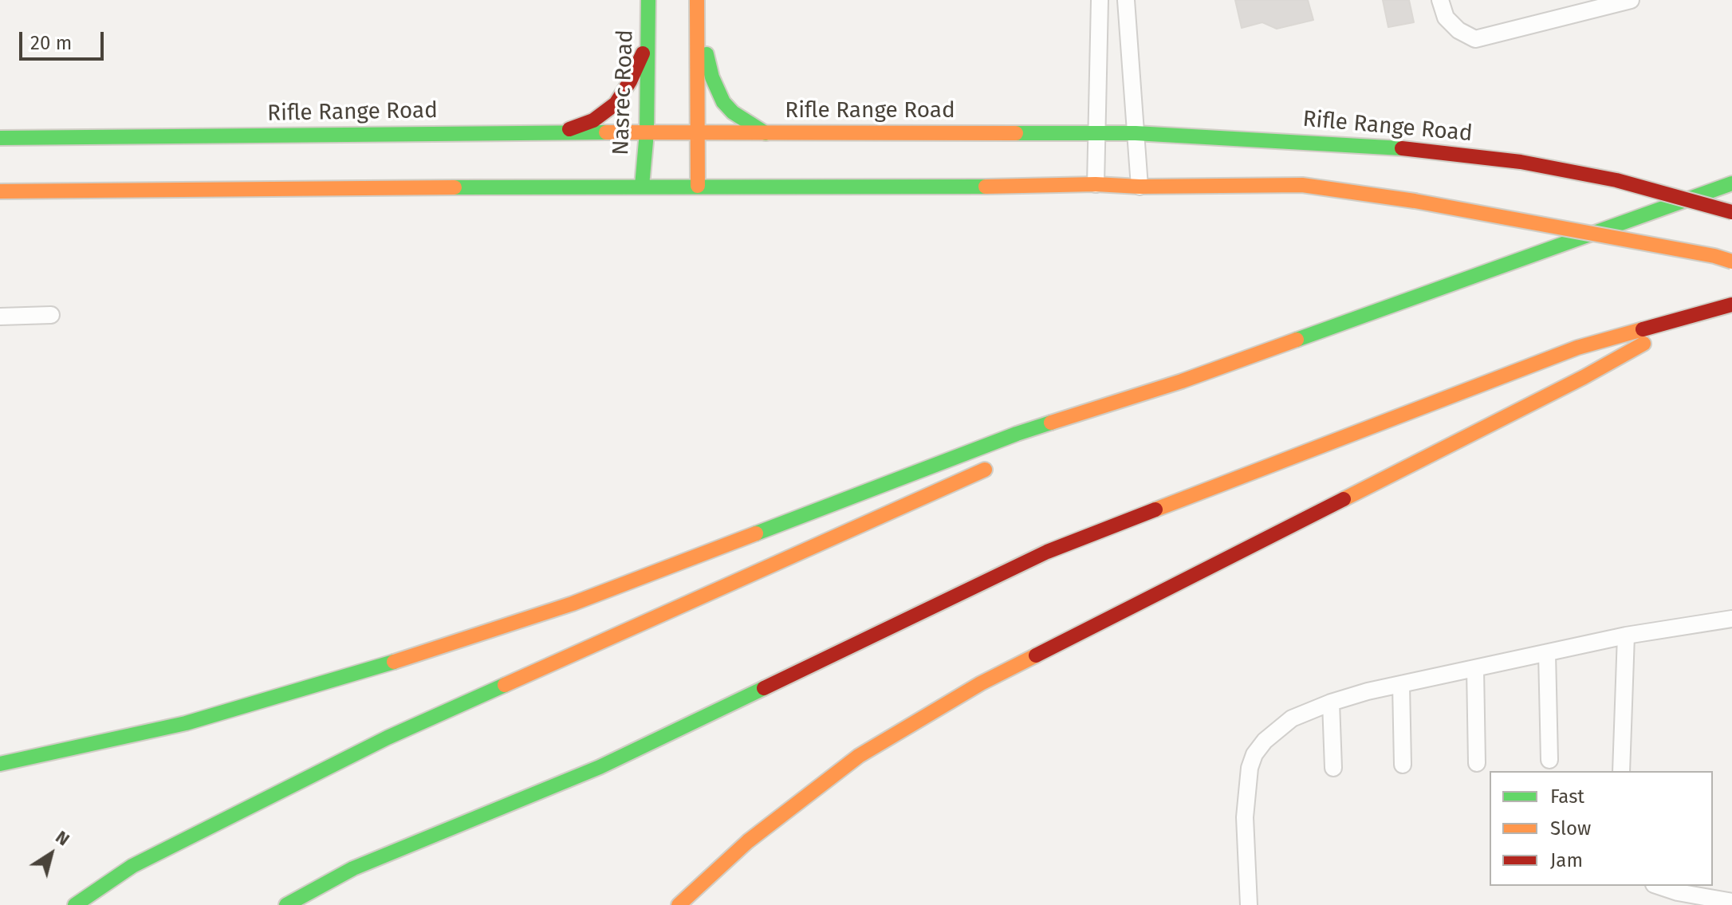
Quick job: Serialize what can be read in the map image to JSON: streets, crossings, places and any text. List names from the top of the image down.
{
  "streets": {
    "main road": ["Nasrec Road", "Rifle Range Road"]
  },
  "crossings": [
    ["Nasrec Road", "Rifle Range Road"]
  ],
  "legend": ["Fast", "Slow", "Jam"],
  "scale_bar": "20 m",
  "north": "top right"
}
